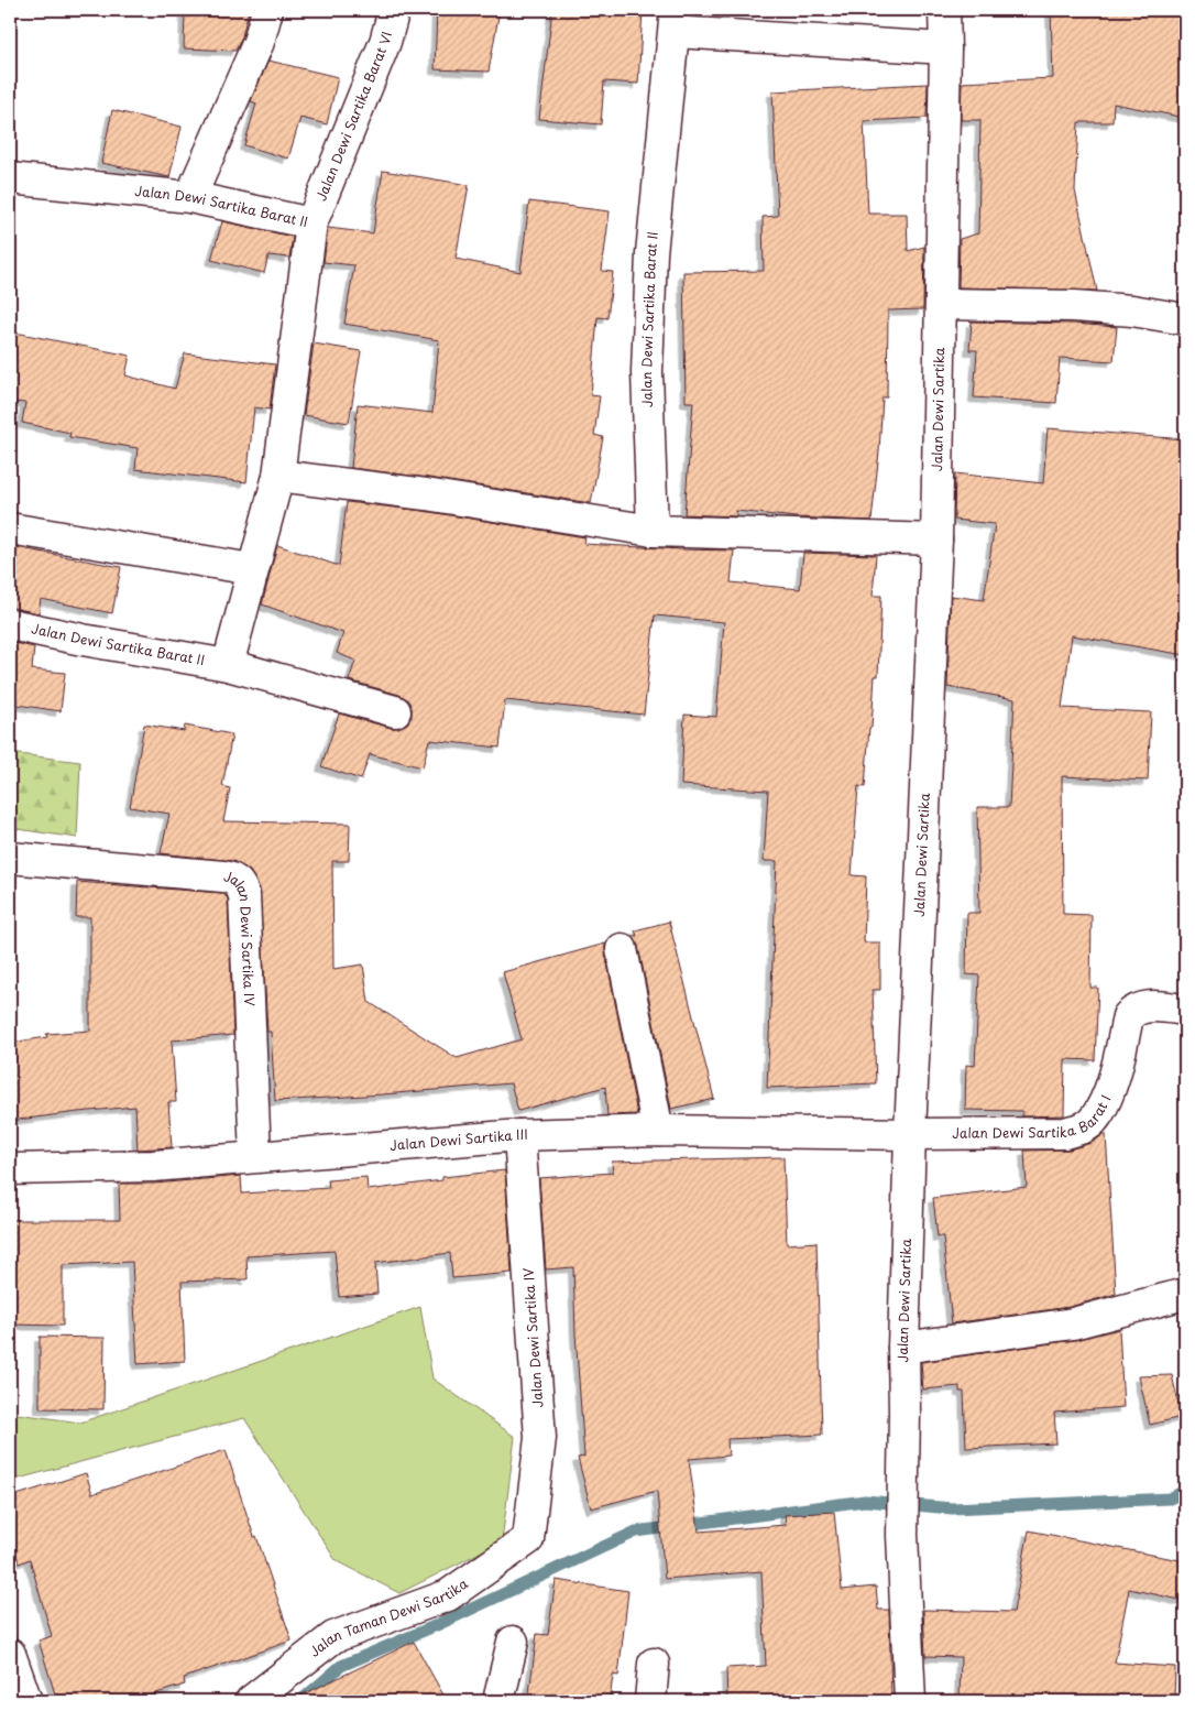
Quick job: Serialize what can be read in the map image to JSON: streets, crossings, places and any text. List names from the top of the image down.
{
  "streets": {
    "street": [
      "Jalan Dewi Sartika Barat VI",
      "Jalan Dewi Sartika Barat II",
      "Jalan Dewi Sartika",
      "Jalan Dewi Sartika IV",
      "Jalan Dewi Sartika Barat I",
      "Jalan Dewi Sartika III",
      "Jalan Taman Dewi Sartika"
    ]
  },
  "crossings": [
    ["Jalan Dewi Sartika Barat VI", "Jalan Dewi Sartika Barat II"],
    ["Jalan Dewi Sartika", "Jalan Dewi Sartika Barat I"],
    ["Jalan Dewi Sartika", "Jalan Dewi Sartika III"],
    ["Jalan Dewi Sartika IV", "Jalan Dewi Sartika III"],
    ["Jalan Dewi Sartika IV", "Jalan Taman Dewi Sartika"],
    ["Jalan Dewi Sartika Barat I", "Jalan Dewi Sartika III"]
  ]
}
